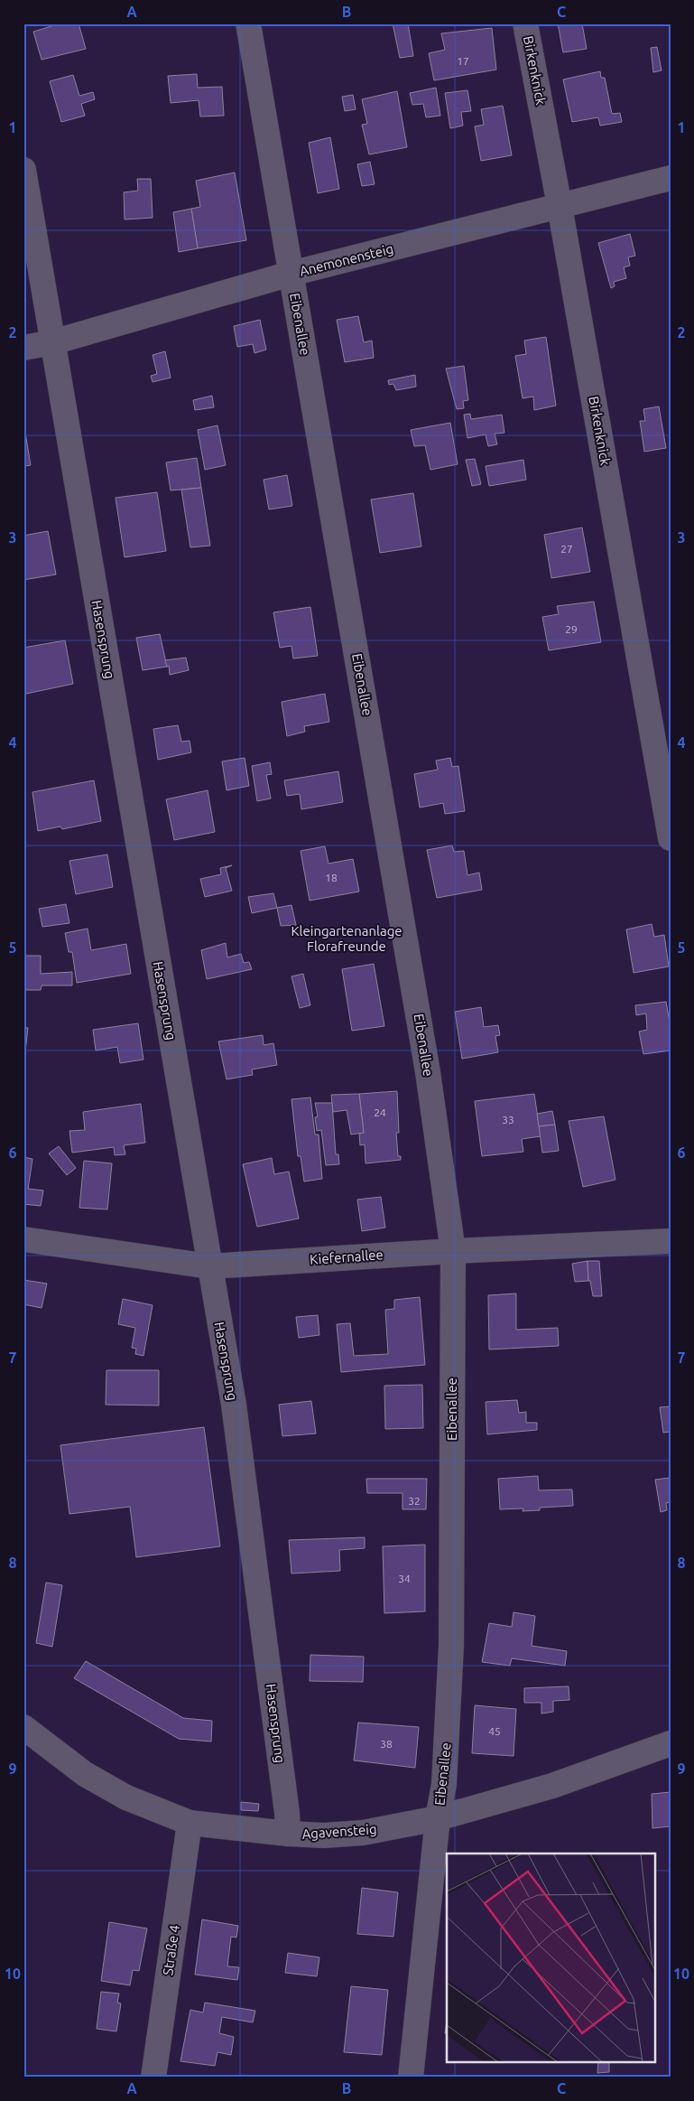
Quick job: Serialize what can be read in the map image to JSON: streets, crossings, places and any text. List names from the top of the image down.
{
  "streets": {
    "lane": [
      "Birkenknick",
      "Anemonensteig",
      "Eibenallee",
      "Hasensprung",
      "Kiefernallee",
      "Agavensteig",
      "Straße 4"
    ]
  },
  "crossings": [
    ["Birkenknick", "Anemonensteig"],
    ["Anemonensteig", "Eibenallee"],
    ["Anemonensteig", "Hasensprung"],
    ["Eibenallee", "Kiefernallee"],
    ["Eibenallee", "Agavensteig"],
    ["Hasensprung", "Kiefernallee"],
    ["Hasensprung", "Agavensteig"],
    ["Agavensteig", "Straße 4"]
  ],
  "parks": ["Kleingartenanlage Florafreunde"],
  "house_numbers": [
    "17",
    "27",
    "29",
    "18",
    "24",
    "33",
    "32",
    "34",
    "45",
    "38"
  ],
  "grid": {
    "columns": ["A", "B", "C"],
    "rows": [
      "1",
      "2",
      "3",
      "4",
      "5",
      "6",
      "7",
      "8",
      "9",
      "10"
    ]
  }
}
